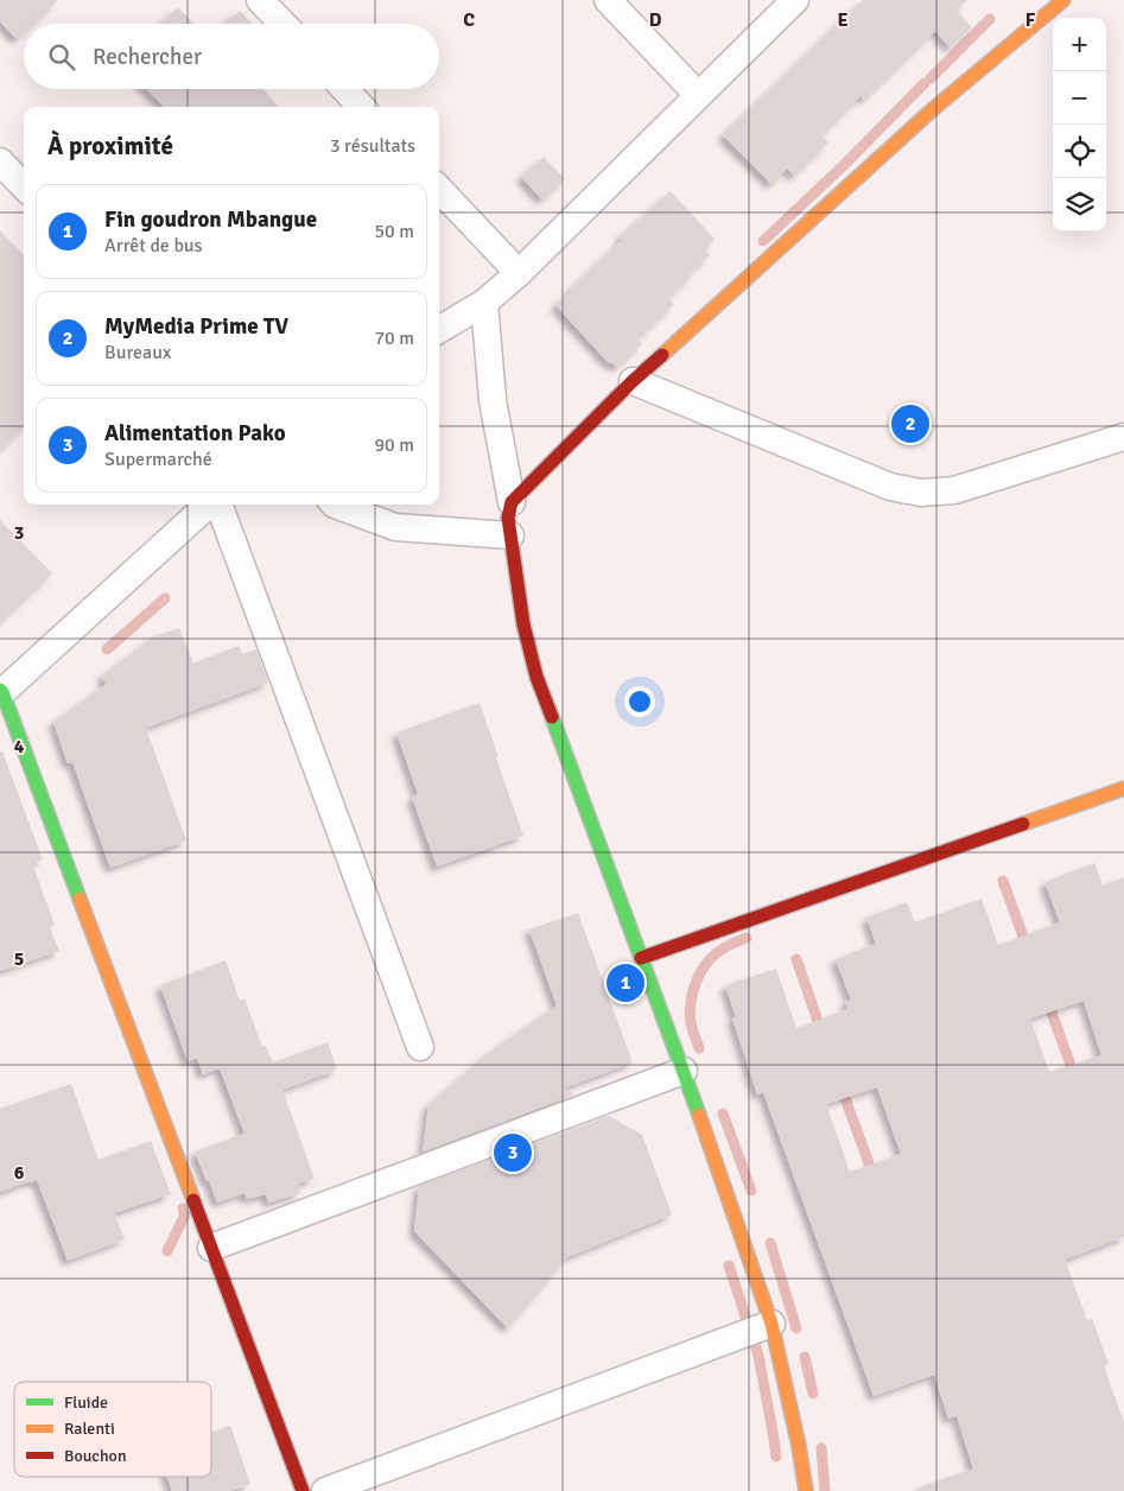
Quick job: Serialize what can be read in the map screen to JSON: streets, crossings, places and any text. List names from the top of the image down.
{
  "legend": ["Fluide", "Ralenti", "Bouchon"],
  "page": {
    "map_buttons": ["+", "−"],
    "search": "Rechercher",
    "heading": ["À proximité", "3 résultats"],
    "list": [
      {
        "mark": "1",
        "name": "Fin goudron Mbangue",
        "note": "Arrêt de bus",
        "value": "50 m"
      },
      {
        "mark": "2",
        "name": "MyMedia Prime TV",
        "note": "Bureaux",
        "value": "70 m"
      },
      {
        "mark": "3",
        "name": "Alimentation Pako",
        "note": "Supermarché",
        "value": "90 m"
      }
    ],
    "pins": ["2", "1", "3"]
  },
  "grid": {
    "columns": [
      "C",
      "D",
      "E",
      "F"
    ],
    "rows": [
      "3",
      "4",
      "5",
      "6"
    ]
  }
}
